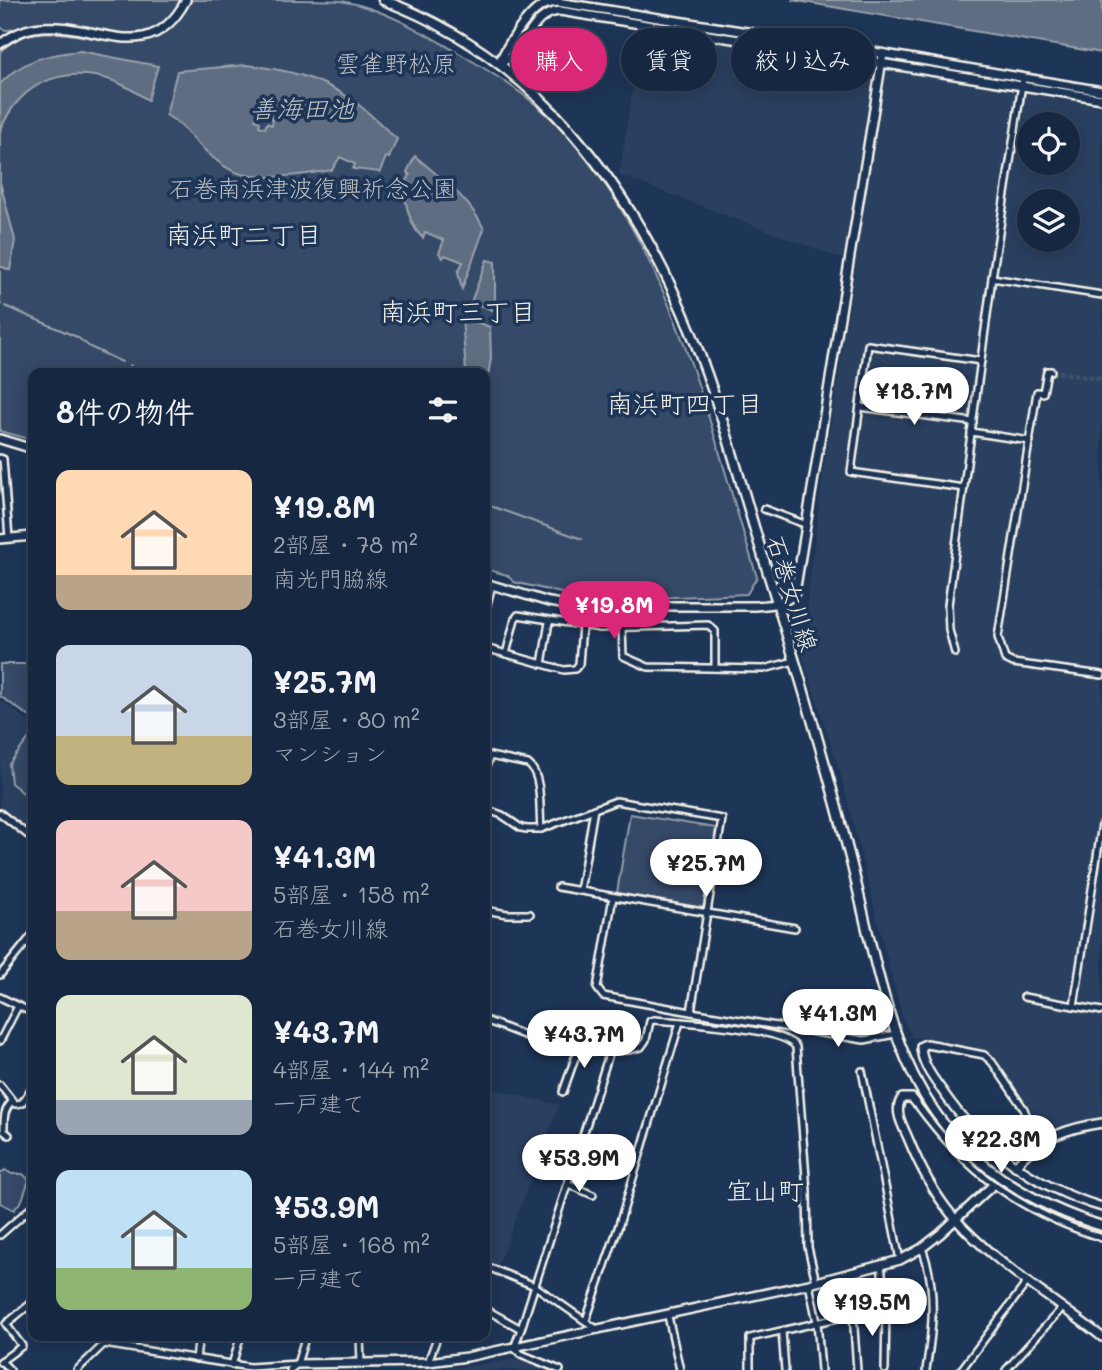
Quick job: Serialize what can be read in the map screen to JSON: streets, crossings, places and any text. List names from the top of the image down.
{
  "streets": {
    "main road": ["石巻女川線"]
  },
  "districts": [
    "南浜町二丁目",
    "南浜町三丁目",
    "南浜町四丁目",
    "宜山町"
  ],
  "water": ["善海田池"],
  "parks": ["雲雀野松原", "石巻南浜津波復興祈念公園"],
  "page": {
    "chip": ["購入", "賃貸", "絞り込み"],
    "price": [
      "¥18.7M",
      "¥19.8M",
      "¥25.7M",
      "¥41.3M",
      "¥43.7M",
      "¥22.3M",
      "¥53.9M",
      "¥19.5M"
    ],
    "heading": "8件の物件",
    "list": [
      {
        "name": "¥19.8M",
        "note": "2部屋 · 78 m² · 南光門脇線"
      },
      {
        "name": "¥25.7M",
        "note": "3部屋 · 80 m² · マンション"
      },
      {
        "name": "¥41.3M",
        "note": "5部屋 · 158 m² · 石巻女川線"
      },
      {
        "name": "¥43.7M",
        "note": "4部屋 · 144 m² · 一戸建て"
      },
      {
        "name": "¥53.9M",
        "note": "5部屋 · 168 m² · 一戸建て"
      }
    ]
  }
}
